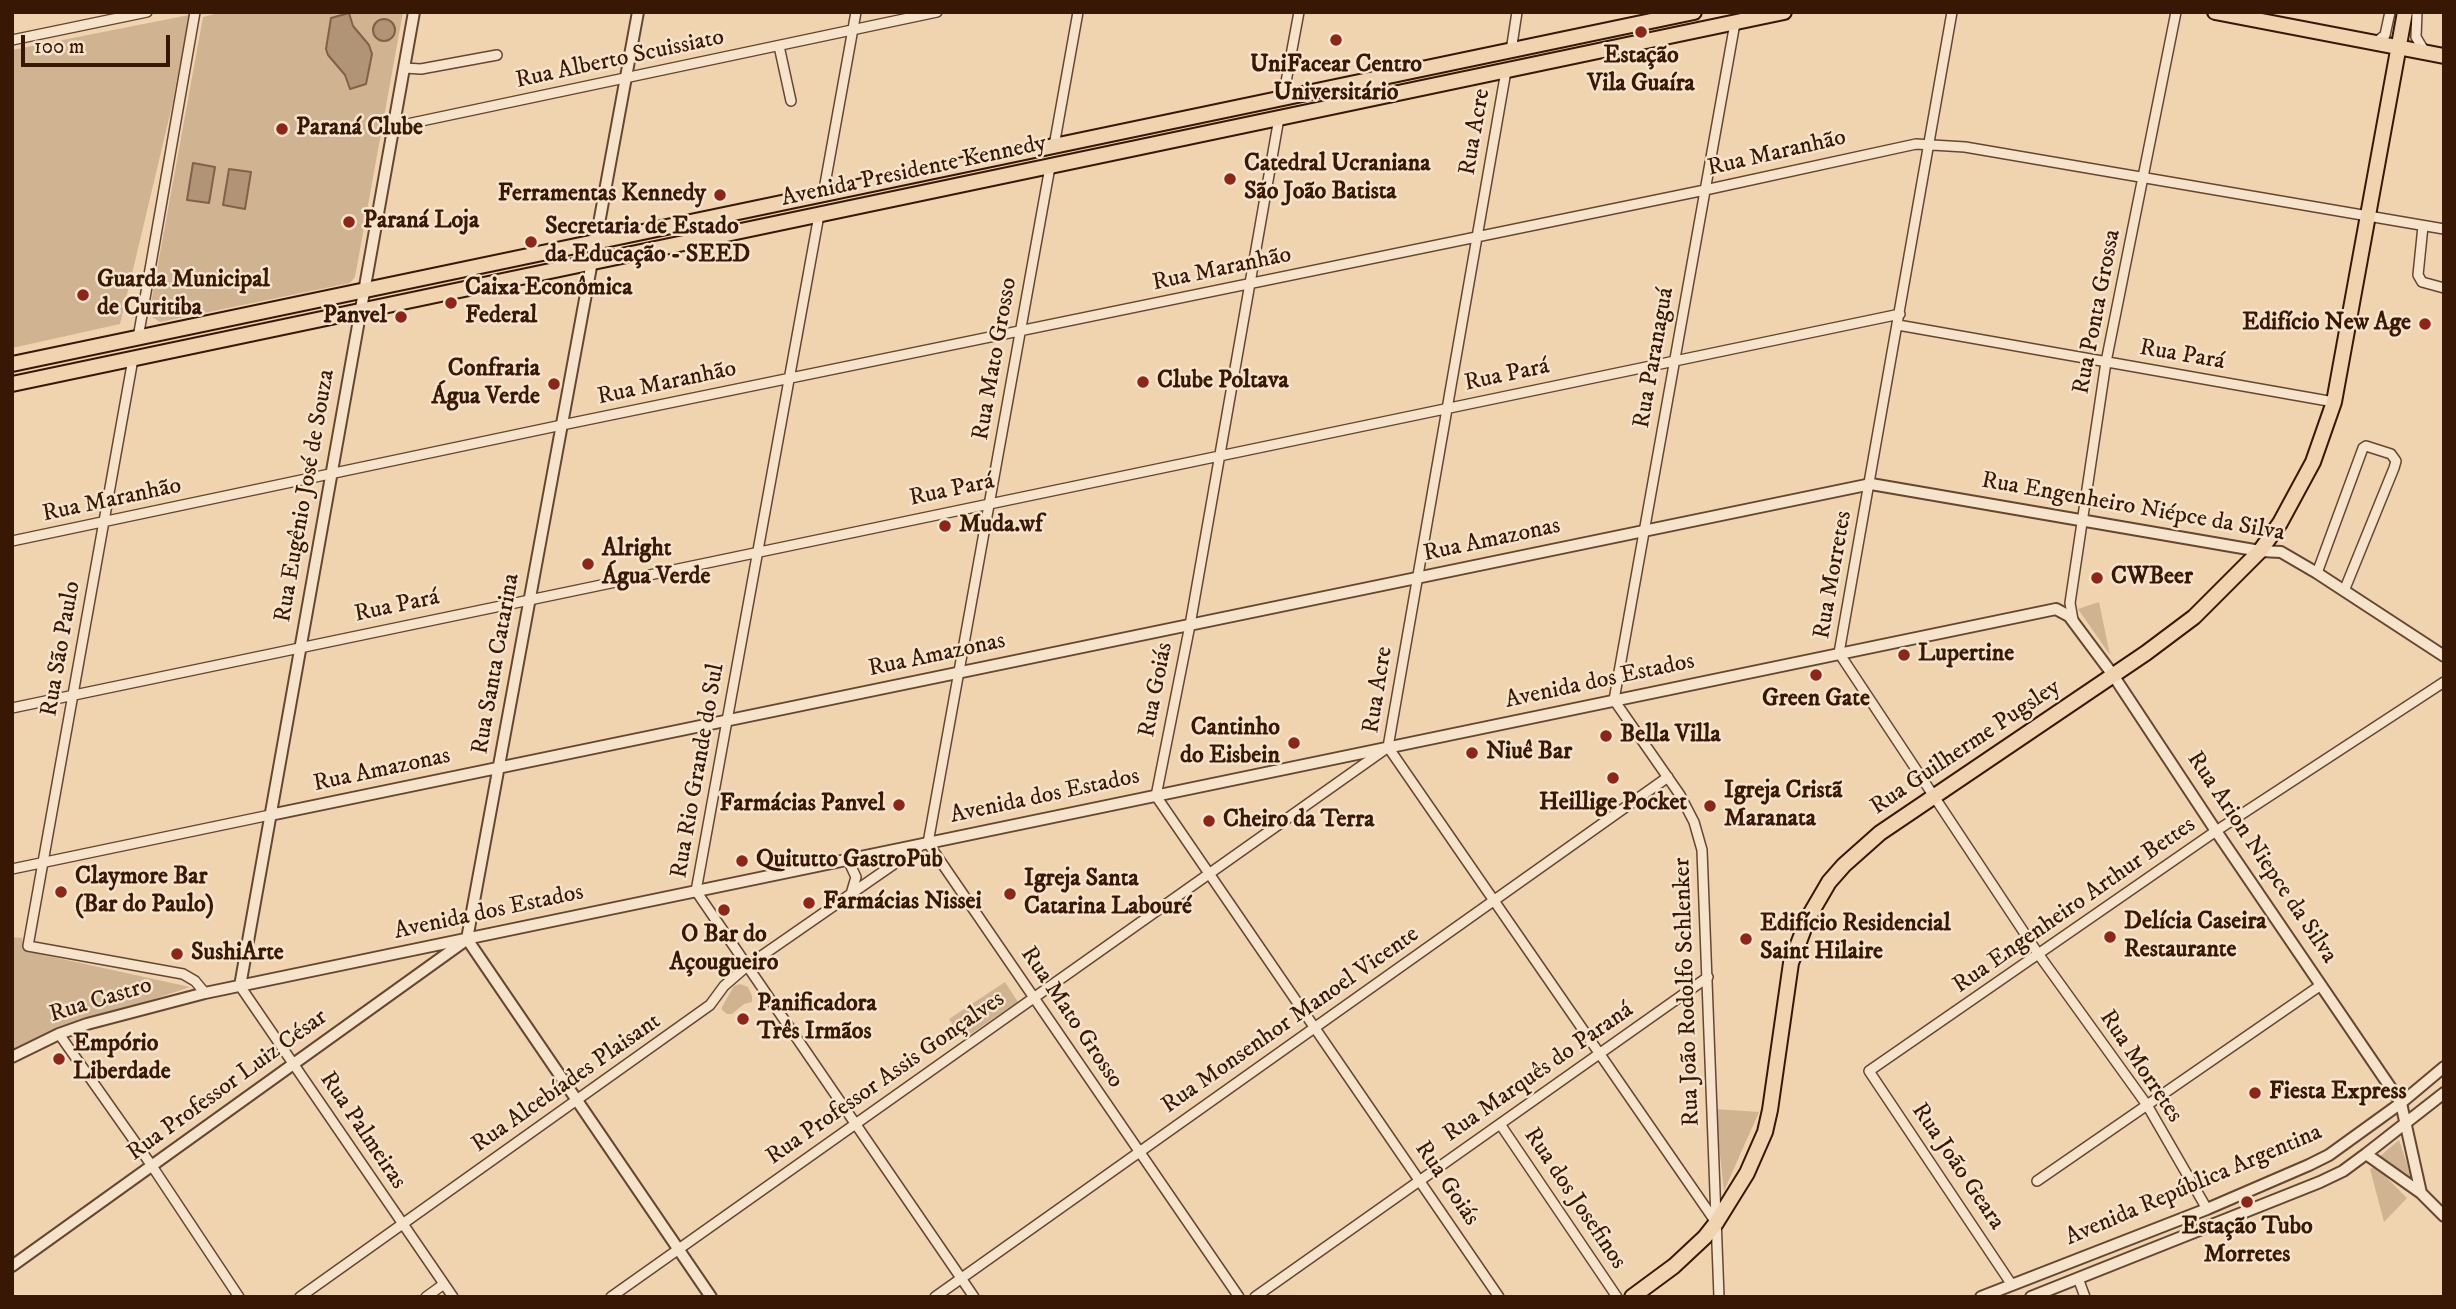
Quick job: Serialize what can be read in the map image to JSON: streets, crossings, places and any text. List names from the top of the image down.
{
  "streets": {
    "main road": ["Avenida Presidente Kennedy", "Rua Guilherme Pugsley"],
    "street": [
      "Rua Alberto Scuissiato",
      "Rua Acre",
      "Rua Maranhão",
      "Rua Ponta Grossa",
      "Rua Pará",
      "Rua Paranaguá",
      "Rua Mato Grosso",
      "Rua Eugênio José de Souza",
      "Rua Engenheiro Niépce da Silva",
      "Rua Amazonas",
      "Rua Morretes",
      "Rua São Paulo",
      "Rua Santa Catarina",
      "Avenida dos Estados",
      "Rua Goiás",
      "Rua Rio Grande do Sul",
      "Rua Arion Niepce da Silva",
      "Rua Engenheiro Arthur Bettes",
      "Rua João Rodolfo Schlenker",
      "Rua Castro",
      "Rua Monsenhor Manoel Vicente",
      "Rua Marquês do Paraná",
      "Rua Professor Assis Gonçalves",
      "Rua Alcebíades Plaisant",
      "Rua Professor Luiz César",
      "Rua Palmeiras",
      "Rua João Geara",
      "Avenida República Argentina",
      "Rua dos Josefinos"
    ]
  },
  "crossings": [
    ["Rua Alberto Scuissiato", "Rua Eugênio José de Souza"],
    ["Rua Alberto Scuissiato", "Rua Santa Catarina"],
    ["Rua Acre", "Rua Maranhão"],
    ["Rua Acre", "Avenida Presidente Kennedy"],
    ["Rua Acre", "Rua Pará"],
    ["Rua Acre", "Rua Amazonas"],
    ["Rua Acre", "Avenida dos Estados"],
    ["Rua Acre", "Rua Guilherme Pugsley"],
    ["Rua Acre", "Rua João Rodolfo Schlenker"],
    ["Rua Acre", "Rua Monsenhor Manoel Vicente"],
    ["Rua Acre", "Rua Marquês do Paraná"],
    ["Rua Acre", "Rua Professor Assis Gonçalves"],
    ["Rua Maranhão", "Rua Ponta Grossa"],
    ["Rua Maranhão", "Rua Paranaguá"],
    ["Rua Maranhão", "Rua Mato Grosso"],
    ["Rua Maranhão", "Rua Eugênio José de Souza"],
    ["Rua Maranhão", "Rua Morretes"],
    ["Rua Maranhão", "Rua São Paulo"],
    ["Rua Maranhão", "Rua Santa Catarina"],
    ["Rua Maranhão", "Rua Goiás"],
    ["Rua Maranhão", "Rua Guilherme Pugsley"],
    ["Rua Maranhão", "Rua Rio Grande do Sul"],
    ["Avenida Presidente Kennedy", "Rua Paranaguá"],
    ["Avenida Presidente Kennedy", "Rua Mato Grosso"],
    ["Avenida Presidente Kennedy", "Rua Eugênio José de Souza"],
    ["Avenida Presidente Kennedy", "Rua São Paulo"],
    ["Avenida Presidente Kennedy", "Rua Santa Catarina"],
    ["Avenida Presidente Kennedy", "Rua Goiás"],
    ["Avenida Presidente Kennedy", "Rua Rio Grande do Sul"],
    ["Rua Ponta Grossa", "Rua Pará"],
    ["Rua Ponta Grossa", "Rua Engenheiro Niépce da Silva"],
    ["Rua Ponta Grossa", "Avenida dos Estados"],
    ["Rua Ponta Grossa", "Rua Arion Niepce da Silva"],
    ["Rua Pará", "Rua Paranaguá"],
    ["Rua Pará", "Rua Mato Grosso"],
    ["Rua Pará", "Rua Eugênio José de Souza"],
    ["Rua Pará", "Rua Morretes"],
    ["Rua Pará", "Rua São Paulo"],
    ["Rua Pará", "Rua Santa Catarina"],
    ["Rua Pará", "Rua Goiás"],
    ["Rua Pará", "Rua Guilherme Pugsley"],
    ["Rua Pará", "Rua Rio Grande do Sul"],
    ["Rua Paranaguá", "Rua Amazonas"],
    ["Rua Paranaguá", "Avenida dos Estados"],
    ["Rua Paranaguá", "Rua João Rodolfo Schlenker"],
    ["Rua Mato Grosso", "Rua Amazonas"],
    ["Rua Mato Grosso", "Avenida dos Estados"],
    ["Rua Mato Grosso", "Rua Monsenhor Manoel Vicente"],
    ["Rua Mato Grosso", "Rua Professor Assis Gonçalves"],
    ["Rua Mato Grosso", "Rua Alcebíades Plaisant"],
    ["Rua Eugênio José de Souza", "Rua Amazonas"],
    ["Rua Eugênio José de Souza", "Avenida dos Estados"],
    ["Rua Eugênio José de Souza", "Rua Palmeiras"],
    ["Rua Engenheiro Niépce da Silva", "Rua Amazonas"],
    ["Rua Engenheiro Niépce da Silva", "Rua Morretes"],
    ["Rua Engenheiro Niépce da Silva", "Rua Guilherme Pugsley"],
    ["Rua Amazonas", "Rua Morretes"],
    ["Rua Amazonas", "Rua São Paulo"],
    ["Rua Amazonas", "Rua Santa Catarina"],
    ["Rua Amazonas", "Rua Goiás"],
    ["Rua Amazonas", "Rua Rio Grande do Sul"],
    ["Rua Morretes", "Avenida dos Estados"],
    ["Rua Morretes", "Rua Guilherme Pugsley"],
    ["Rua Morretes", "Rua Engenheiro Arthur Bettes"],
    ["Rua Morretes", "Avenida República Argentina"],
    ["Rua São Paulo", "Avenida dos Estados"],
    ["Rua São Paulo", "Rua Castro"],
    ["Rua Santa Catarina", "Avenida dos Estados"],
    ["Rua Santa Catarina", "Rua Professor Luiz César"],
    ["Avenida dos Estados", "Rua Goiás"],
    ["Avenida dos Estados", "Rua Rio Grande do Sul"],
    ["Avenida dos Estados", "Rua Arion Niepce da Silva"],
    ["Avenida dos Estados", "Rua João Rodolfo Schlenker"],
    ["Avenida dos Estados", "Rua Castro"],
    ["Avenida dos Estados", "Rua Professor Assis Gonçalves"],
    ["Avenida dos Estados", "Rua Alcebíades Plaisant"],
    ["Avenida dos Estados", "Rua Professor Luiz César"],
    ["Avenida dos Estados", "Rua Palmeiras"],
    ["Rua Goiás", "Rua Monsenhor Manoel Vicente"],
    ["Rua Goiás", "Rua Marquês do Paraná"],
    ["Rua Goiás", "Rua Professor Assis Gonçalves"],
    ["Rua Guilherme Pugsley", "Rua Arion Niepce da Silva"],
    ["Rua Guilherme Pugsley", "Rua João Rodolfo Schlenker"],
    ["Rua Rio Grande do Sul", "Rua Monsenhor Manoel Vicente"],
    ["Rua Rio Grande do Sul", "Rua Professor Assis Gonçalves"],
    ["Rua Rio Grande do Sul", "Rua Alcebíades Plaisant"],
    ["Rua Arion Niepce da Silva", "Rua Engenheiro Arthur Bettes"],
    ["Rua Arion Niepce da Silva", "Avenida República Argentina"],
    ["Rua Engenheiro Arthur Bettes", "Rua João Geara"],
    ["Rua João Rodolfo Schlenker", "Rua Monsenhor Manoel Vicente"],
    ["Rua João Rodolfo Schlenker", "Rua Marquês do Paraná"],
    ["Rua Marquês do Paraná", "Rua dos Josefinos"],
    ["Rua Alcebíades Plaisant", "Rua Palmeiras"],
    ["Rua Professor Luiz César", "Rua Palmeiras"],
    ["Rua João Geara", "Avenida República Argentina"]
  ],
  "places": [
    "Estação Vila Guaíra",
    "UniFacear Centro Universitário",
    "Paraná Clube",
    "Catedral Ucraniana São João Batista",
    "Ferramentas Kennedy",
    "Paraná Loja",
    "Secretaria de Estado da Educação - SEED",
    "Guarda Municipal de Curitiba",
    "Caixa Econômica Federal",
    "Panvel",
    "Edifício New Age",
    "Clube Poltava",
    "Confraria Água Verde",
    "Muda.wf",
    "Alright Água Verde",
    "CWBeer",
    "Lupertine",
    "Green Gate",
    "Bella Villa",
    "Cantinho do Eisbein",
    "Niuê Bar",
    "Heillige Pocket",
    "Farmácias Panvel",
    "Igreja Cristã Maranata",
    "Cheiro da Terra",
    "Quitutto GastroPub",
    "Claymore Bar (Bar do Paulo)",
    "Igreja Santa Catarina Labouré",
    "Farmácias Nissei",
    "O Bar do Açougueiro",
    "Delícia Caseira Restaurante",
    "Edifício Residencial Saint Hilaire",
    "SushiArte",
    "Panificadora Três Irmãos",
    "Empório Liberdade",
    "Fiesta Express",
    "Estação Tubo Morretes"
  ],
  "scale_bar": "100 m"
}
